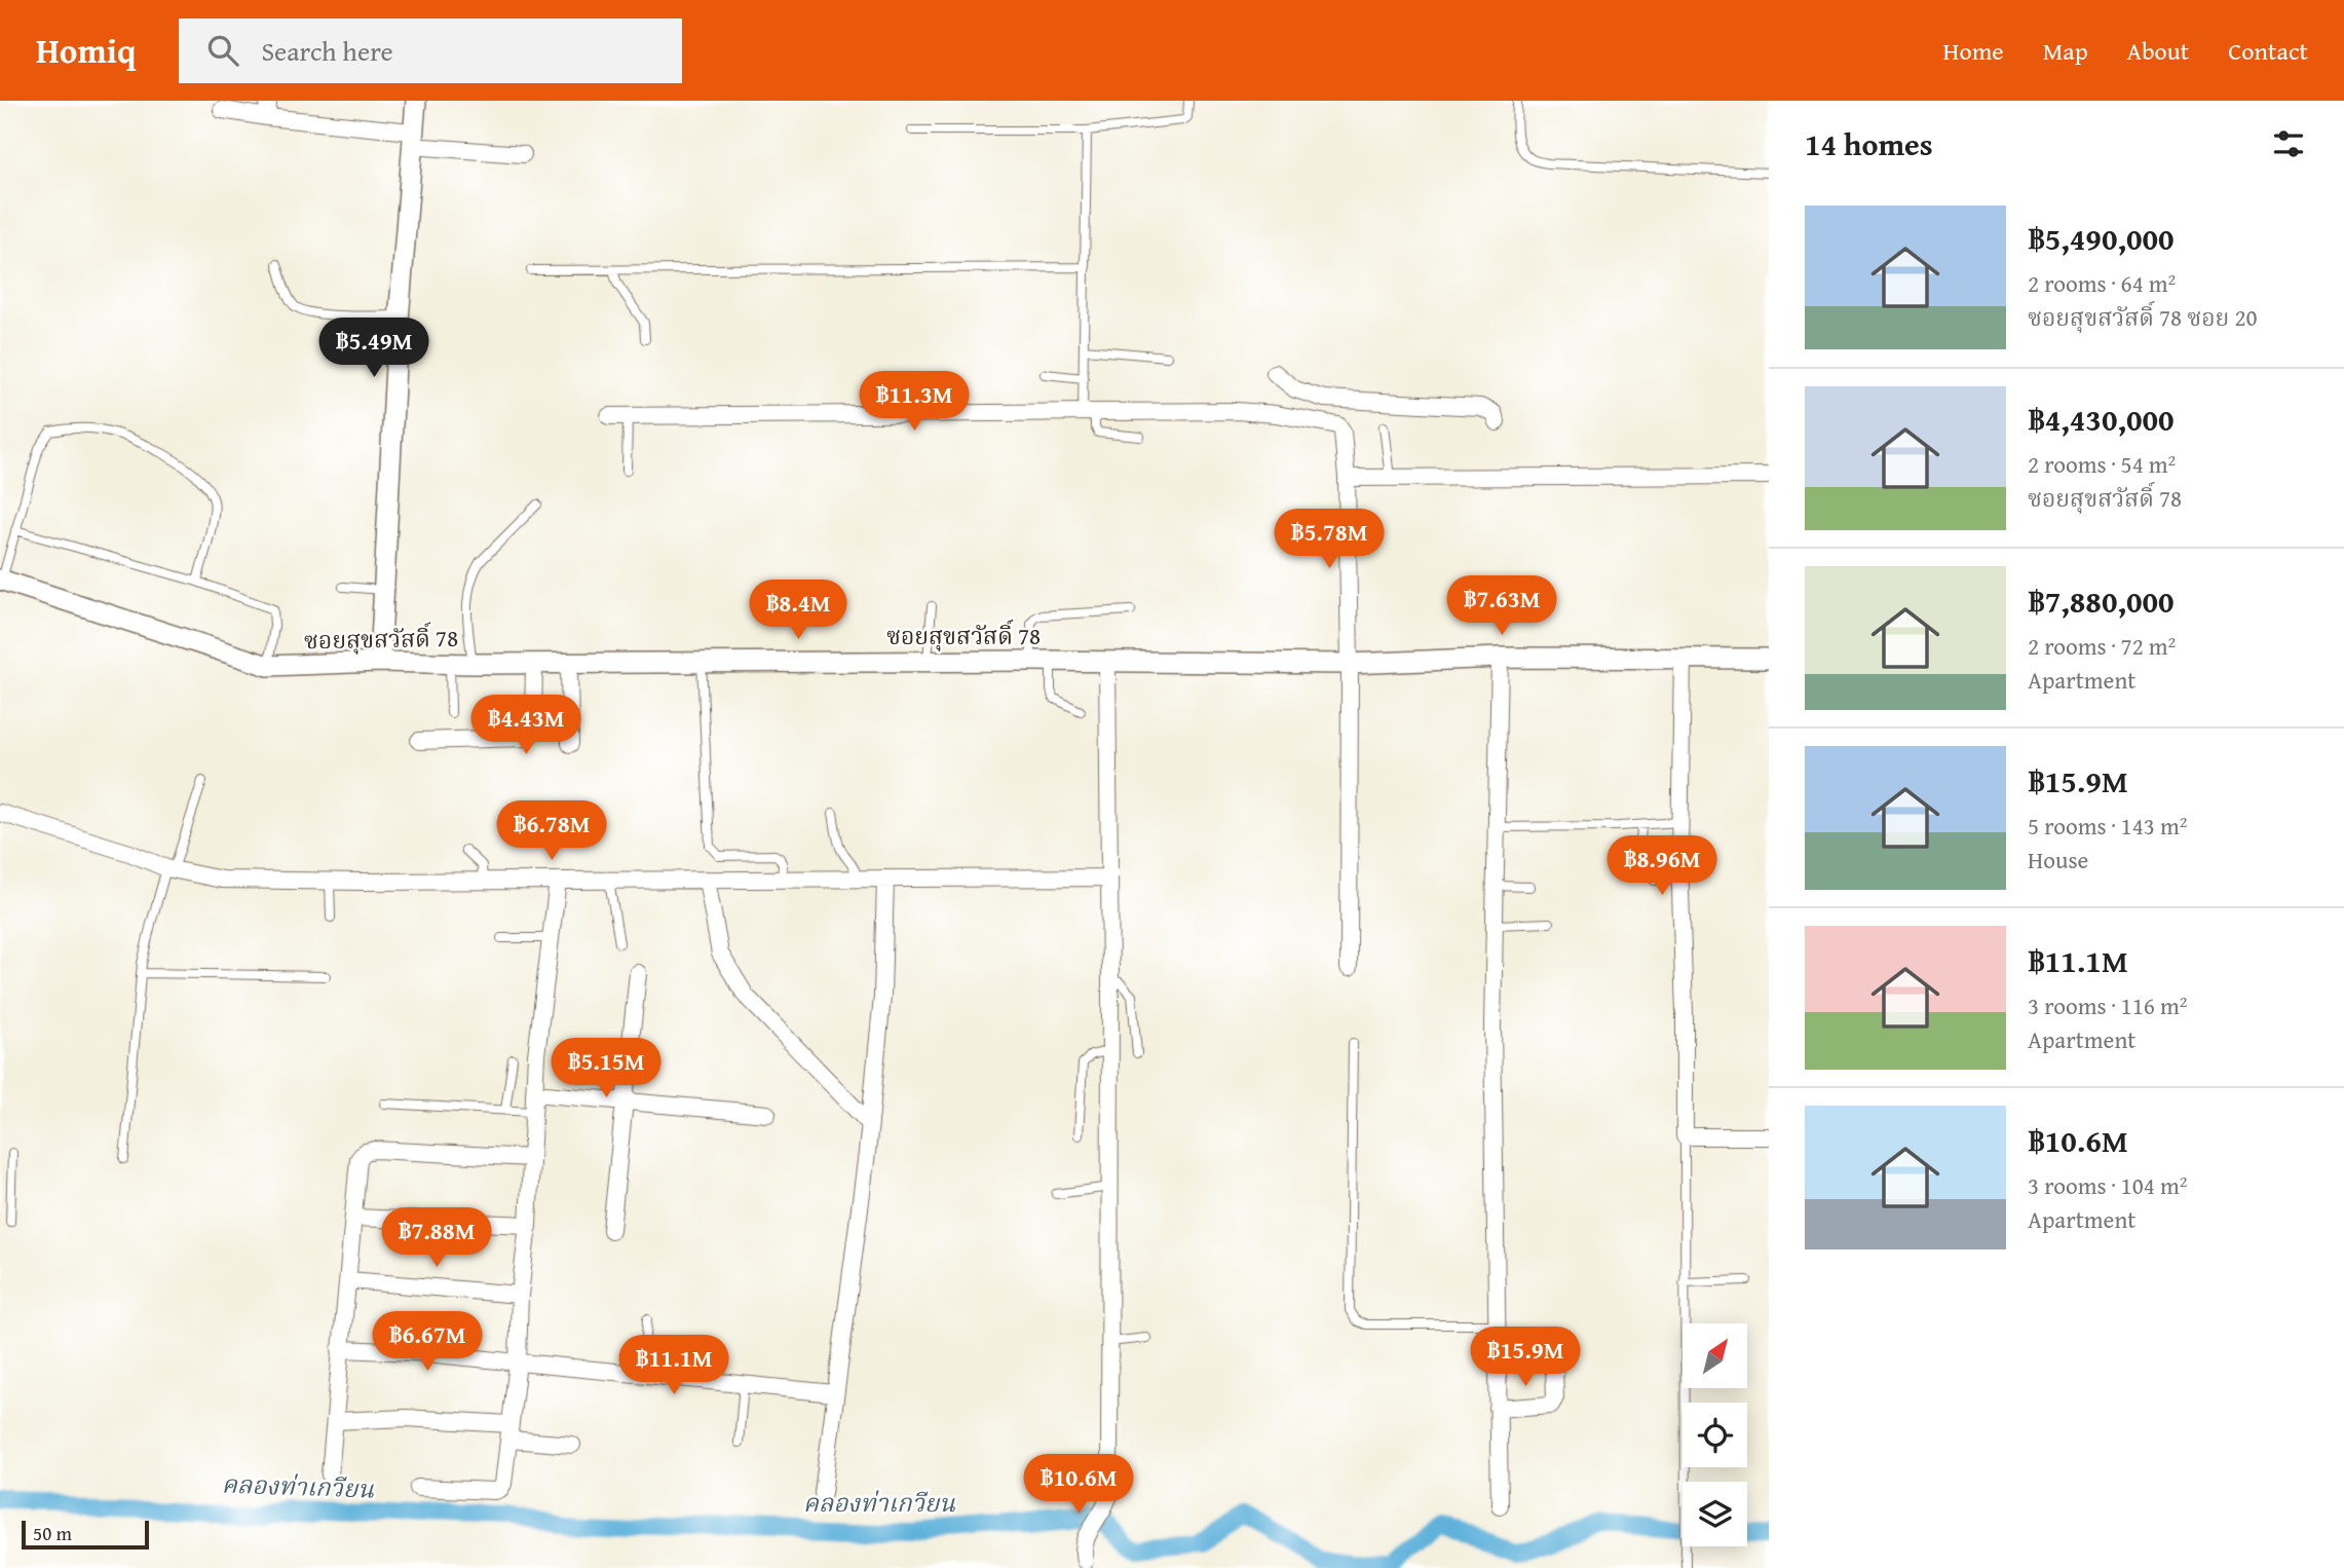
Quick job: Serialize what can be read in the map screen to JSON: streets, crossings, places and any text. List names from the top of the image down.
{
  "streets": {
    "street": ["ซอยสุขสวัสดิ์ 78"]
  },
  "water": ["คลองท่าเกวียน"],
  "scale_bar": "50 m",
  "north": "top right",
  "page": {
    "header": "Homiq",
    "search": "Search here",
    "nav": [
      "Home",
      "Map",
      "About",
      "Contact"
    ],
    "heading": "14 homes",
    "list": [
      {
        "name": "฿5,490,000",
        "note": "2 rooms · 64 m² · ซอยสุขสวัสดิ์ 78 ซอย 20"
      },
      {
        "name": "฿4,430,000",
        "note": "2 rooms · 54 m² · ซอยสุขสวัสดิ์ 78"
      },
      {
        "name": "฿7,880,000",
        "note": "2 rooms · 72 m² · Apartment"
      },
      {
        "name": "฿15.9M",
        "note": "5 rooms · 143 m² · House"
      },
      {
        "name": "฿11.1M",
        "note": "3 rooms · 116 m² · Apartment"
      },
      {
        "name": "฿10.6M",
        "note": "3 rooms · 104 m² · Apartment"
      }
    ],
    "price": [
      "฿5.49M",
      "฿11.3M",
      "฿5.78M",
      "฿7.63M",
      "฿8.4M",
      "฿4.43M",
      "฿6.78M",
      "฿8.96M",
      "฿5.15M",
      "฿7.88M",
      "฿6.67M",
      "฿15.9M",
      "฿11.1M",
      "฿10.6M"
    ],
    "scale": "50 m"
  }
}
